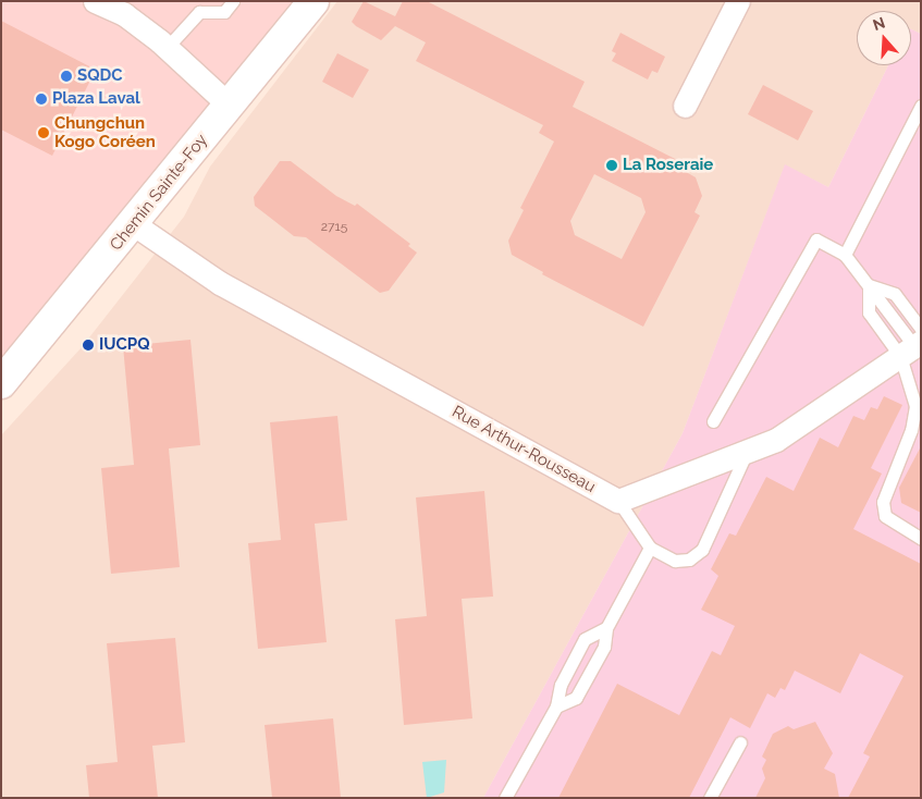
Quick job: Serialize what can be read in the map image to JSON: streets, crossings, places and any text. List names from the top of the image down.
{
  "streets": {
    "main road": ["Chemin Sainte-Foy"],
    "street": ["Rue Arthur-Rousseau"]
  },
  "crossings": [
    ["Chemin Sainte-Foy", "Rue Arthur-Rousseau"]
  ],
  "places": [
    "SQDC",
    "Plaza Laval",
    "Chungchun Kogo Coréen",
    "La Roseraie",
    "IUCPQ"
  ],
  "house_numbers": ["2715"],
  "north": "top"
}
